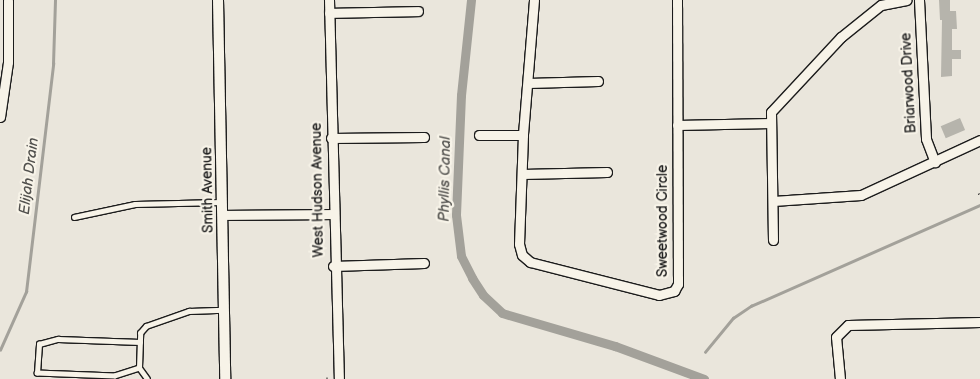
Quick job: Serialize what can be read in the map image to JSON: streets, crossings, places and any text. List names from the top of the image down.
{
  "streets": {
    "street": [
      "Briarwood Drive",
      "Smith Avenue",
      "West Hudson Avenue",
      "Sweetwood Circle"
    ]
  },
  "water": ["Elijah Drain", "Phyllis Canal"]
}
